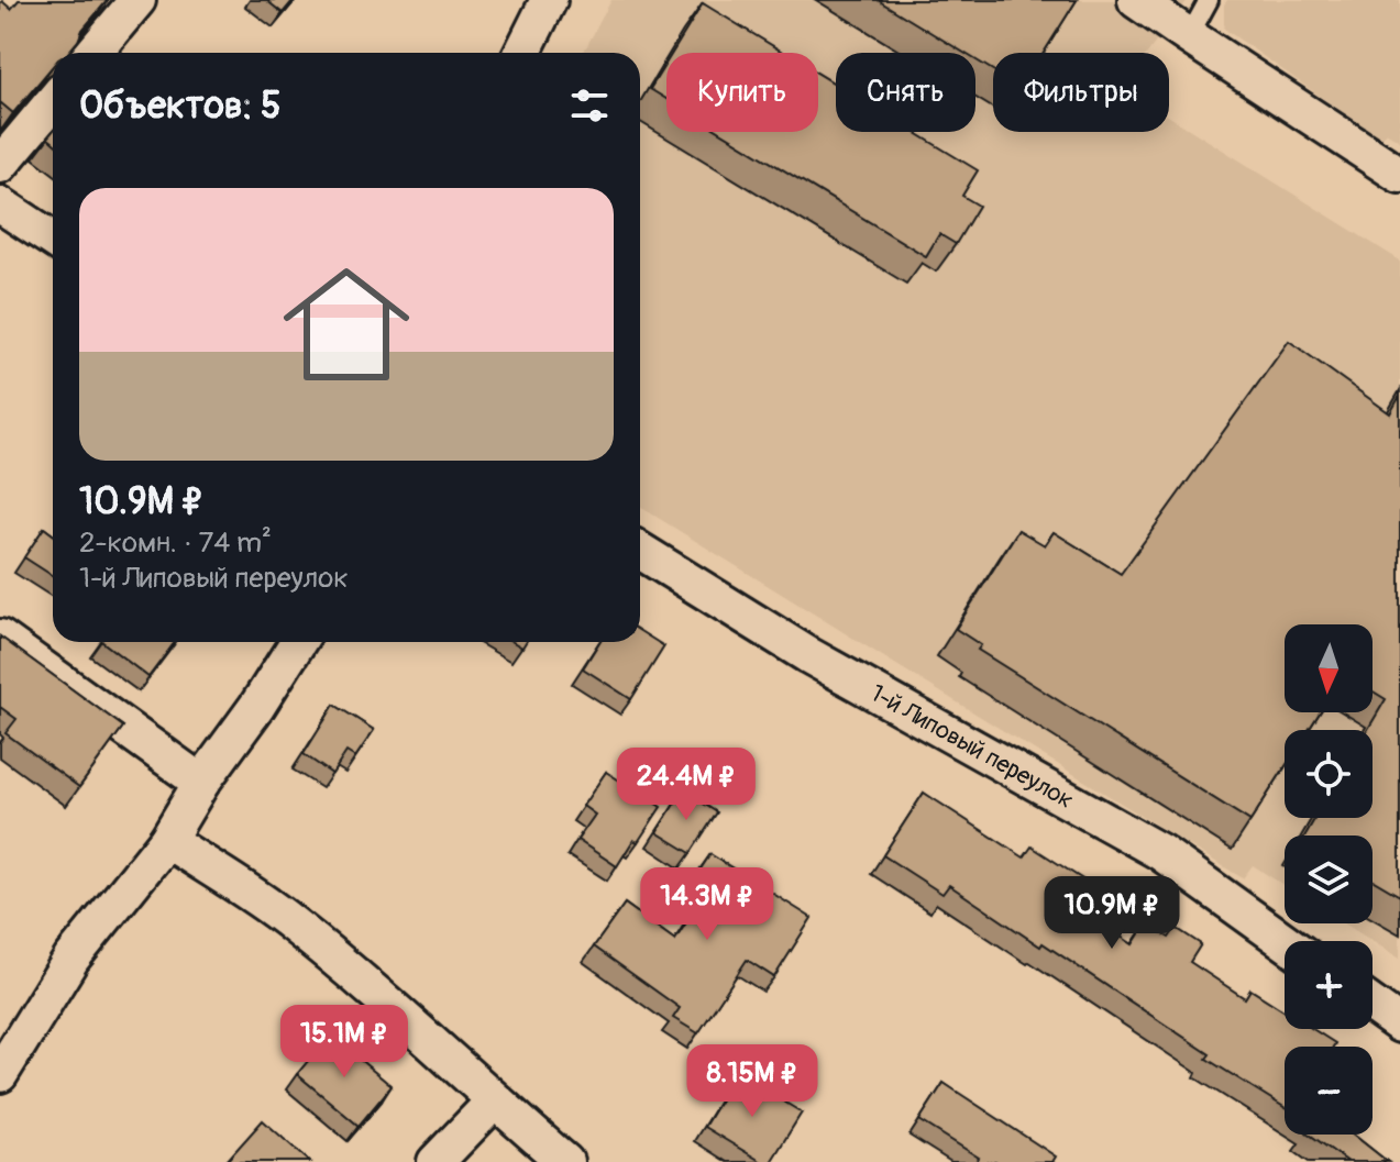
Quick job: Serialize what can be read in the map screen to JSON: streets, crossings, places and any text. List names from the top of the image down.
{
  "streets": {
    "street": ["1-й Липовый переулок"]
  },
  "north": "bottom",
  "page": {
    "chip": ["Купить", "Снять", "Фильтры"],
    "heading": "Объектов: 5",
    "list": [
      {
        "name": "10.9M ₽",
        "note": "2-комн. · 74 m² · 1-й Липовый переулок"
      }
    ],
    "map_buttons": ["+", "−"],
    "price": [
      "24.4M ₽",
      "14.3M ₽",
      "10.9M ₽",
      "15.1M ₽",
      "8.15M ₽"
    ]
  }
}
